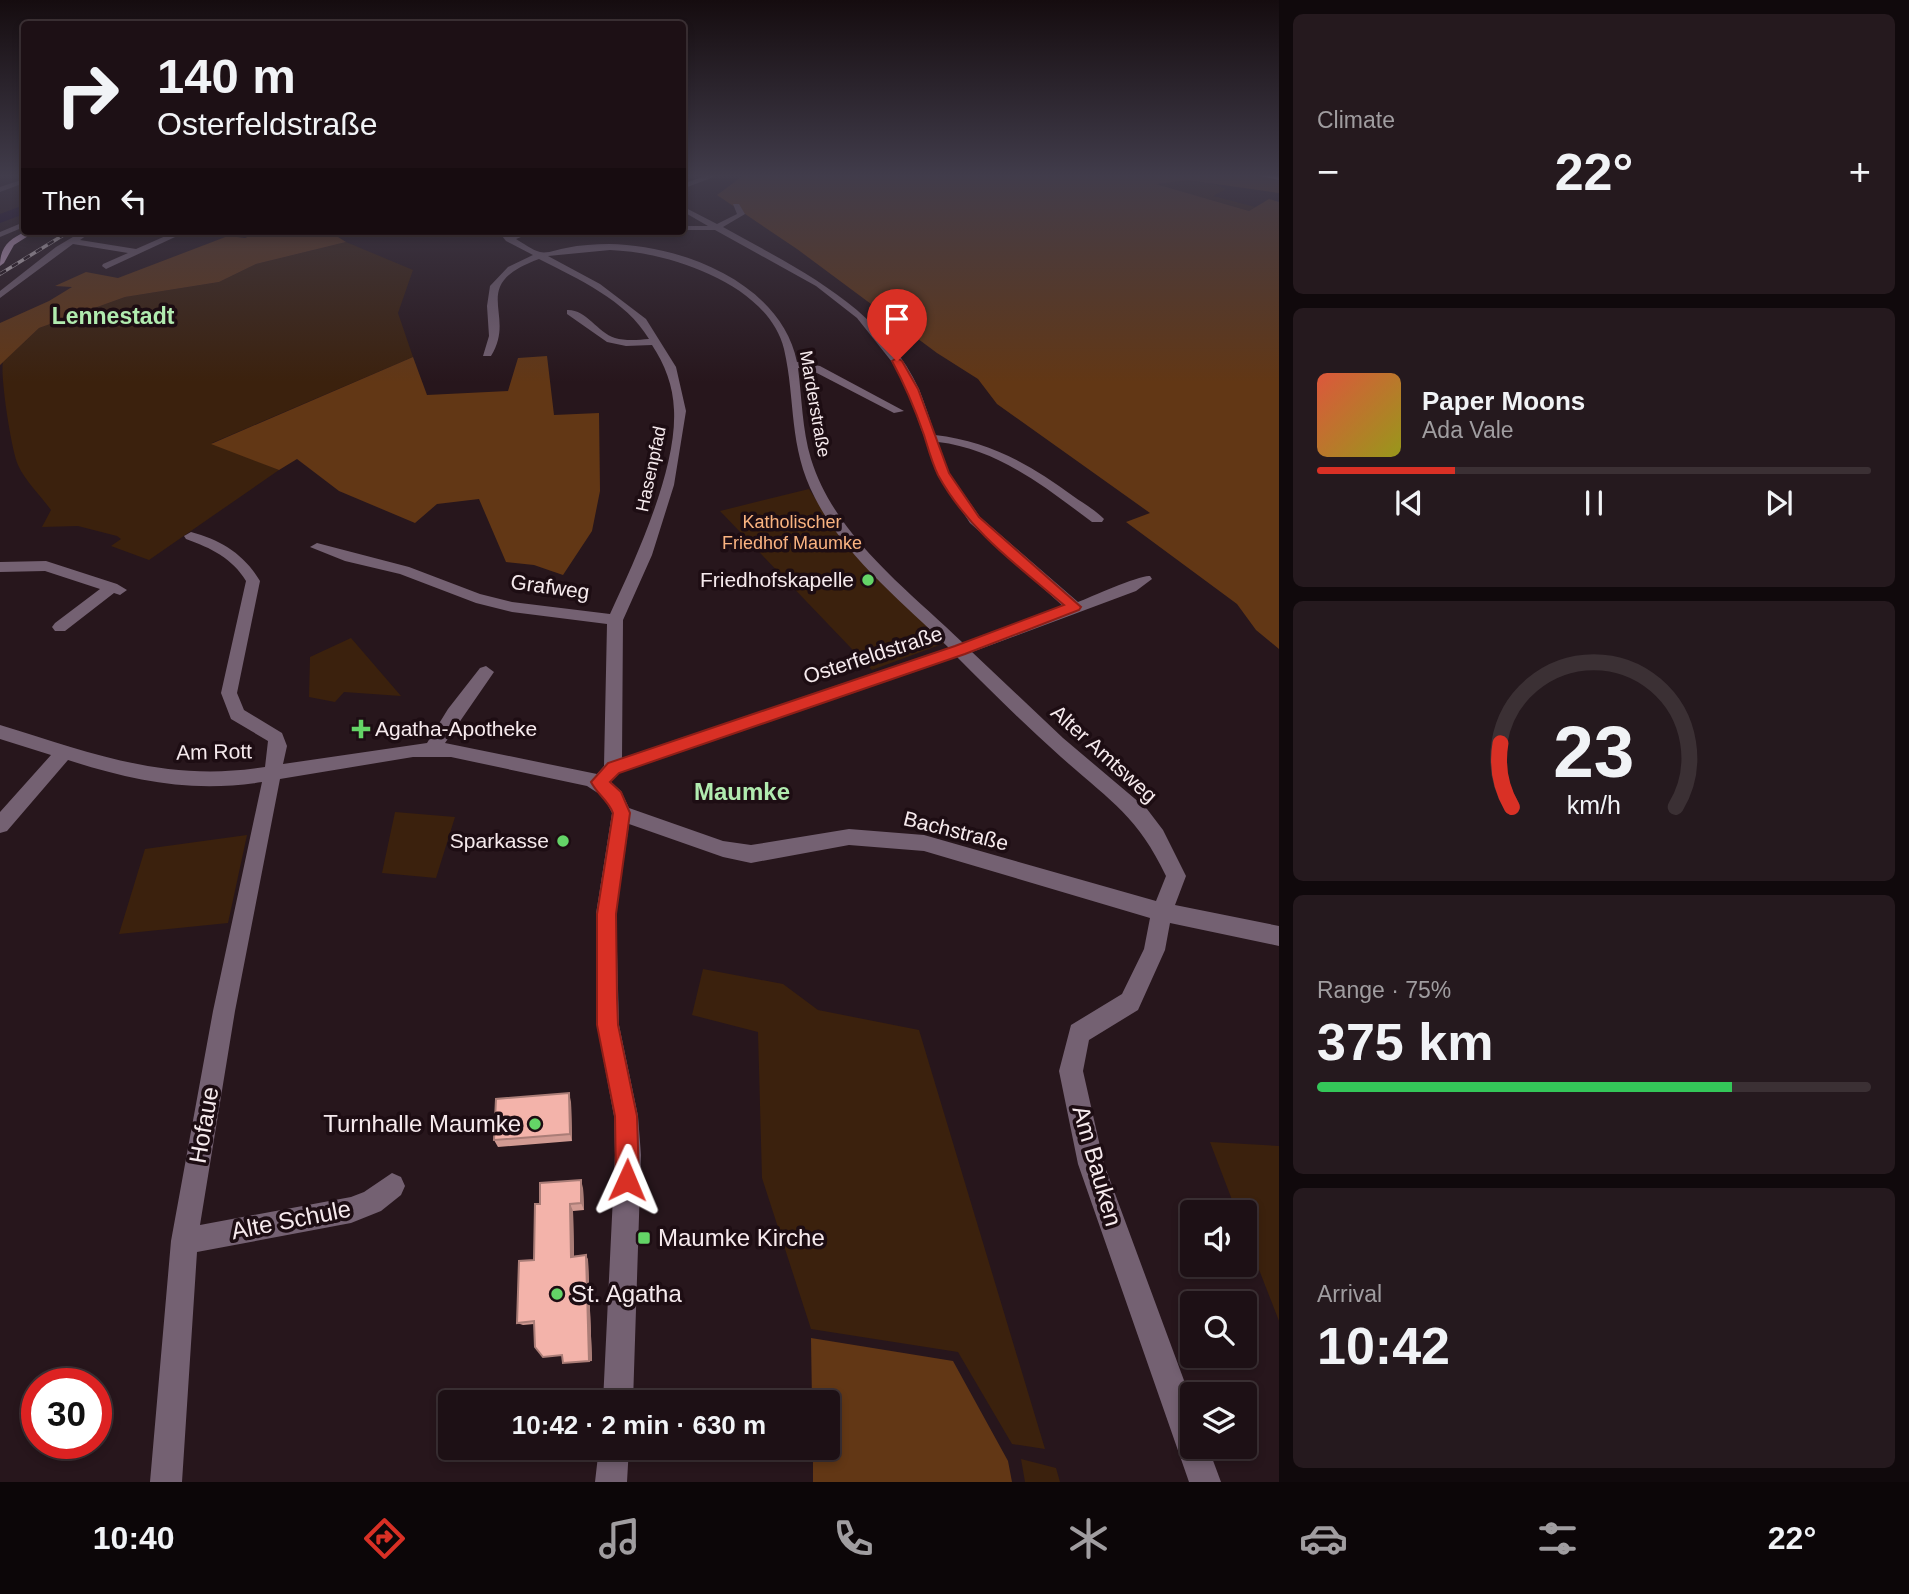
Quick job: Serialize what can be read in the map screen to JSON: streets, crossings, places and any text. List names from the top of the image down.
{
  "streets": {
    "street": [
      "Marderstraße",
      "Hasenpfad",
      "Grafweg",
      "Osterfeldstraße",
      "Am Rott",
      "Alter Amtsweg",
      "Bachstraße",
      "Hofaue",
      "Am Bauken",
      "Alte Schule"
    ]
  },
  "crossings": [
    ["Marderstraße", "Hasenpfad"],
    ["Marderstraße", "Osterfeldstraße"],
    ["Marderstraße", "Alter Amtsweg"],
    ["Hasenpfad", "Grafweg"],
    ["Grafweg", "Osterfeldstraße"],
    ["Grafweg", "Am Rott"],
    ["Osterfeldstraße", "Am Rott"],
    ["Osterfeldstraße", "Alter Amtsweg"],
    ["Am Rott", "Hofaue"],
    ["Alter Amtsweg", "Bachstraße"],
    ["Alter Amtsweg", "Am Bauken"],
    ["Bachstraße", "Am Bauken"],
    ["Hofaue", "Alte Schule"]
  ],
  "districts": ["Lennestadt", "Maumke"],
  "parks": ["Katholischer Friedhof Maumke"],
  "places": {
    "other": [
      "Friedhofskapelle",
      "Sparkasse",
      "Turnhalle Maumke",
      "St. Agatha"
    ],
    "health": ["Agatha-Apotheke"],
    "transit": ["Maumke Kirche"]
  },
  "page": {
    "tile": [
      "Climate",
      ["Range · 75%", "375 km"],
      ["Arrival", "10:42"]
    ],
    "turn": ["140 m", "Osterfeldstraße"],
    "heat": ["−", "22°", "+"],
    "then": "Then",
    "song": ["Paper Moons", "Ada Vale"],
    "limit": "30",
    "trip": "10:42 · 2 min · 630 m",
    "tabs": ["10:40", "22°"],
    "gauge": ["23", "km/h"]
  }
}
